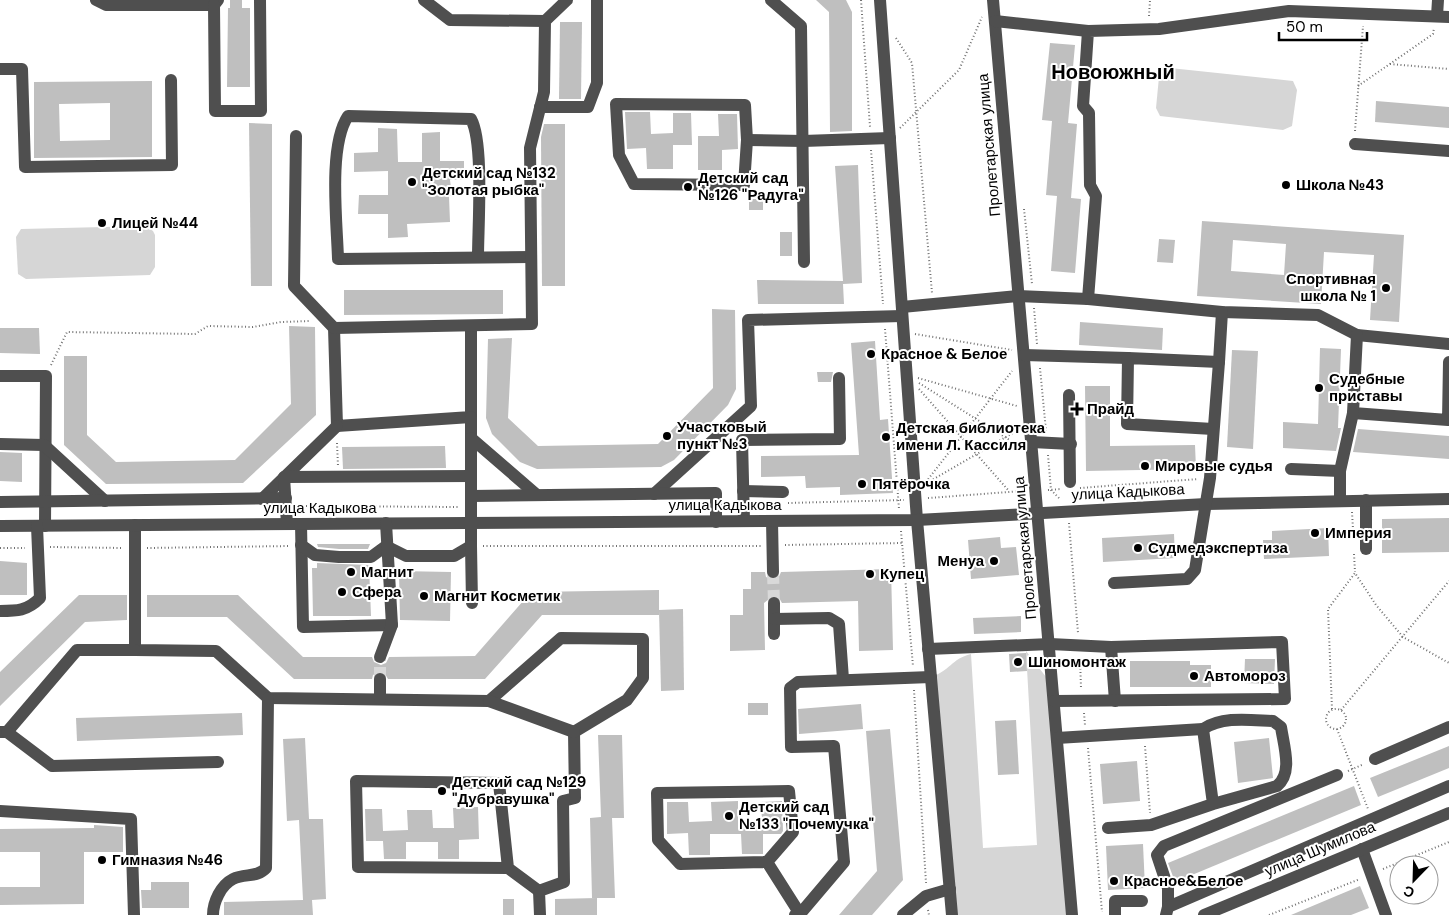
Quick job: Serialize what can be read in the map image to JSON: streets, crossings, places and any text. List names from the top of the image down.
{
  "streets": {
    "street": ["Пролетарская улица", "улица Кадыкова", "улица Шумилова"]
  },
  "crossings": [
    ["Пролетарская улица", "улица Кадыкова"]
  ],
  "districts": ["Новоюжный"],
  "places": {
    "other": [
      "Детский сад №132 \"Золотая рыбка\"",
      "Школа №43",
      "Детский сад №126 \"Радуга\"",
      "Лицей №44",
      "Спортивная школа № 1",
      "Красное & Белое",
      "Судебные приставы",
      "Участковый пункт №3",
      "Детская библиотека имени Л. Кассиля",
      "Мировые судья",
      "Пятёрочка",
      "Империя",
      "Судмедэкспертиза",
      "Менуа",
      "Магнит",
      "Купец",
      "Сфера",
      "Магнит Косметик",
      "Шиномонтаж",
      "Автомороз",
      "Детский сад №129 \"Дубравушка\"",
      "Детский сад №133 \"Почемучка\"",
      "Гимназия №46",
      "Красное&Белое"
    ],
    "health": ["Прайд"]
  },
  "scale_bar": "50 m",
  "north": "bottom left"
}
